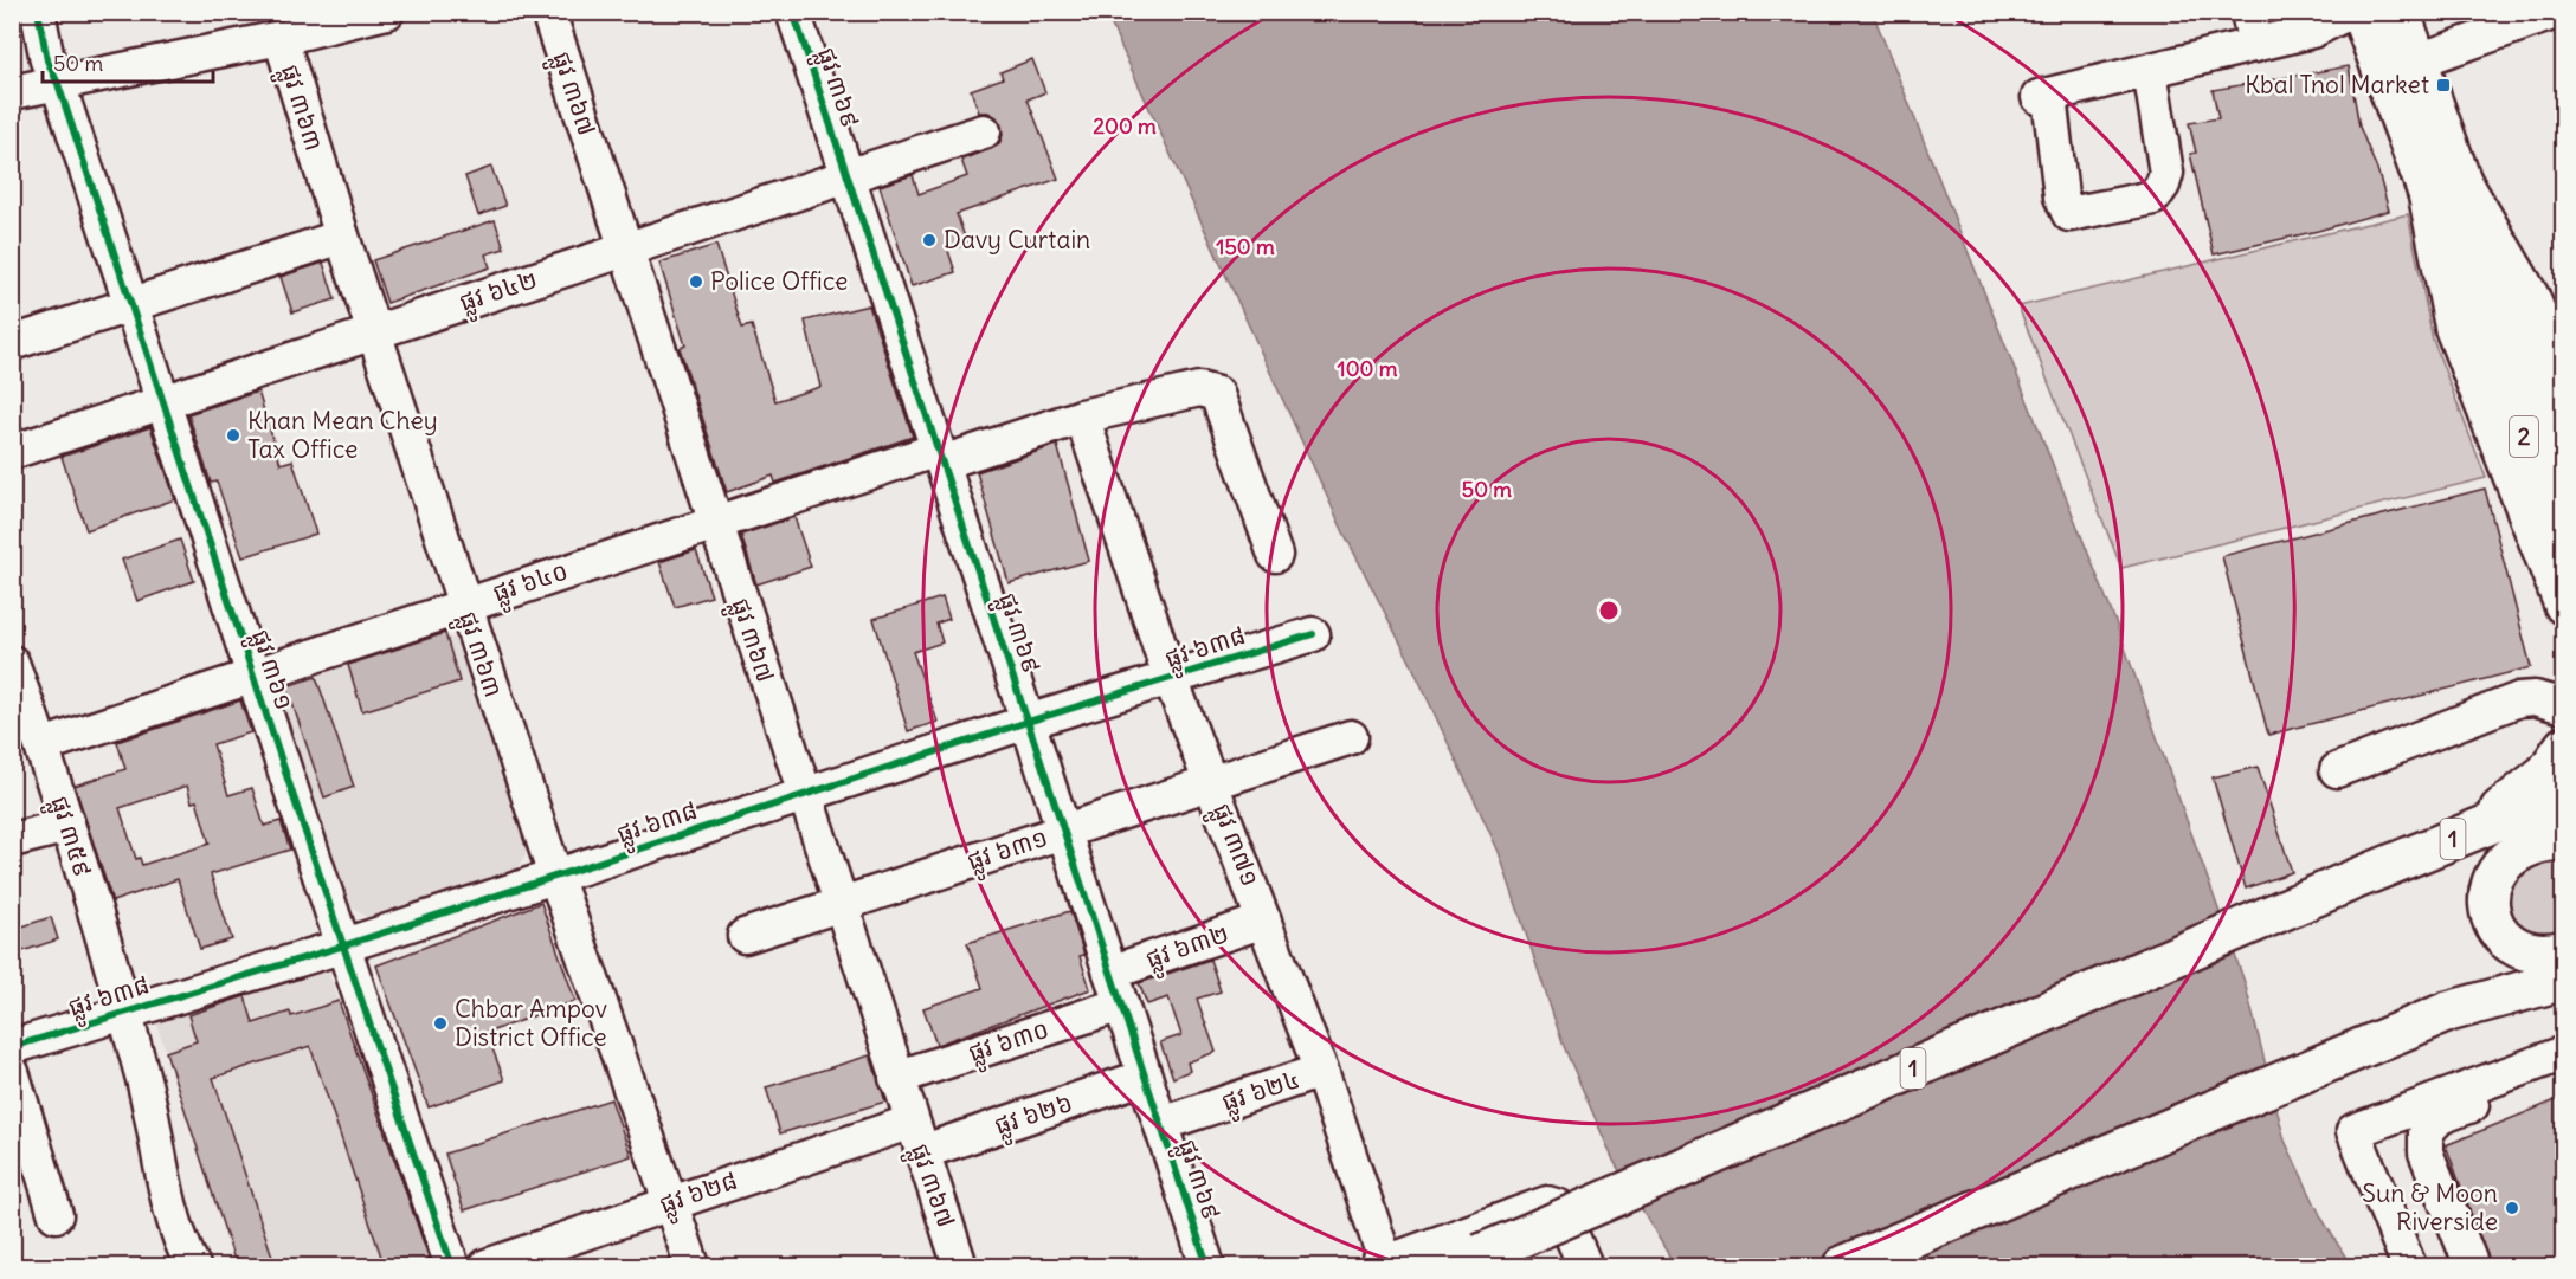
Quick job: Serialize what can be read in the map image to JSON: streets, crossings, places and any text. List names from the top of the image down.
{
  "streets": {
    "main road": ["2", "1"],
    "street": [
      "ផ្លូវ ៣៦៩",
      "ផ្លូវ ៣៦៧",
      "ផ្លូវ ៣៦៣",
      "ផ្លូវ ៦៤២",
      "ផ្លូវ ៦៤០",
      "ផ្លូវ ៦៣៨",
      "ផ្លូវ ៣៦១",
      "ផ្លូវ ៣៥៩",
      "ផ្លូវ ៣៧១",
      "ផ្លូវ ៦៣១",
      "ផ្លូវ ៦៣២",
      "ផ្លូវ ៦៣០",
      "ផ្លូវ ៦២៤",
      "ផ្លូវ ៦២៦",
      "ផ្លូវ ៦២៨"
    ]
  },
  "crossings": [
    ["ផ្លូវ ៣៦៩", "ផ្លូវ ៦៤២"],
    ["ផ្លូវ ៣៦៩", "ផ្លូវ ៦៤០"],
    ["ផ្លូវ ៣៦៩", "ផ្លូវ ៦៣៨"],
    ["ផ្លូវ ៣៦៩", "ផ្លូវ ៦៣១"],
    ["ផ្លូវ ៣៦៩", "ផ្លូវ ៦៣២"],
    ["ផ្លូវ ៣៦៩", "ផ្លូវ ៦៣០"],
    ["ផ្លូវ ៣៦៩", "ផ្លូវ ៦២៤"],
    ["ផ្លូវ ៣៦៩", "ផ្លូវ ៦២៦"],
    ["ផ្លូវ ៣៦៧", "ផ្លូវ ៦៤២"],
    ["ផ្លូវ ៣៦៧", "ផ្លូវ ៦៤០"],
    ["ផ្លូវ ៣៦៧", "ផ្លូវ ៦៣៨"],
    ["ផ្លូវ ៣៦៧", "ផ្លូវ ៦៣១"],
    ["ផ្លូវ ៣៦៧", "ផ្លូវ ៦៣០"],
    ["ផ្លូវ ៣៦៧", "ផ្លូវ ៦២៦"],
    ["ផ្លូវ ៣៦៧", "ផ្លូវ ៦២៨"],
    ["ផ្លូវ ៣៦៣", "ផ្លូវ ៦៤២"],
    ["ផ្លូវ ៣៦៣", "ផ្លូវ ៦៤០"],
    ["ផ្លូវ ៣៦៣", "ផ្លូវ ៦៣៨"],
    ["ផ្លូវ ៣៦៣", "ផ្លូវ ៦២៨"],
    ["ផ្លូវ ៦៤២", "ផ្លូវ ៣៦១"],
    ["ផ្លូវ ៦៤០", "ផ្លូវ ៣៦១"],
    ["ផ្លូវ ៦៤០", "ផ្លូវ ៣៥៩"],
    ["ផ្លូវ ៦៤០", "ផ្លូវ ៣៧១"],
    ["ផ្លូវ ៦៣៨", "ផ្លូវ ៣៦១"],
    ["ផ្លូវ ៦៣៨", "ផ្លូវ ៣៥៩"],
    ["ផ្លូវ ៦៣៨", "ផ្លូវ ៣៧១"],
    ["ផ្លូវ ៣៧១", "ផ្លូវ ៦៣១"],
    ["ផ្លូវ ៣៧១", "ផ្លូវ ៦៣២"],
    ["ផ្លូវ ៣៧១", "ផ្លូវ ៦២៤"],
    ["ផ្លូវ ៦៣២", "ផ្លូវ ៦៣០"],
    ["ផ្លូវ ៦២៦", "ផ្លូវ ៦២៨"]
  ],
  "places": {
    "transit": ["Kbal Tnol Market"],
    "other": [
      "Davy Curtain",
      "Police Office",
      "Khan Mean Chey Tax Office",
      "Chbar Ampov District Office",
      "Sun & Moon Riverside"
    ]
  },
  "scale_bar": "50 m",
  "rings": [
    "200 m",
    "150 m",
    "100 m",
    "50 m"
  ]
}
